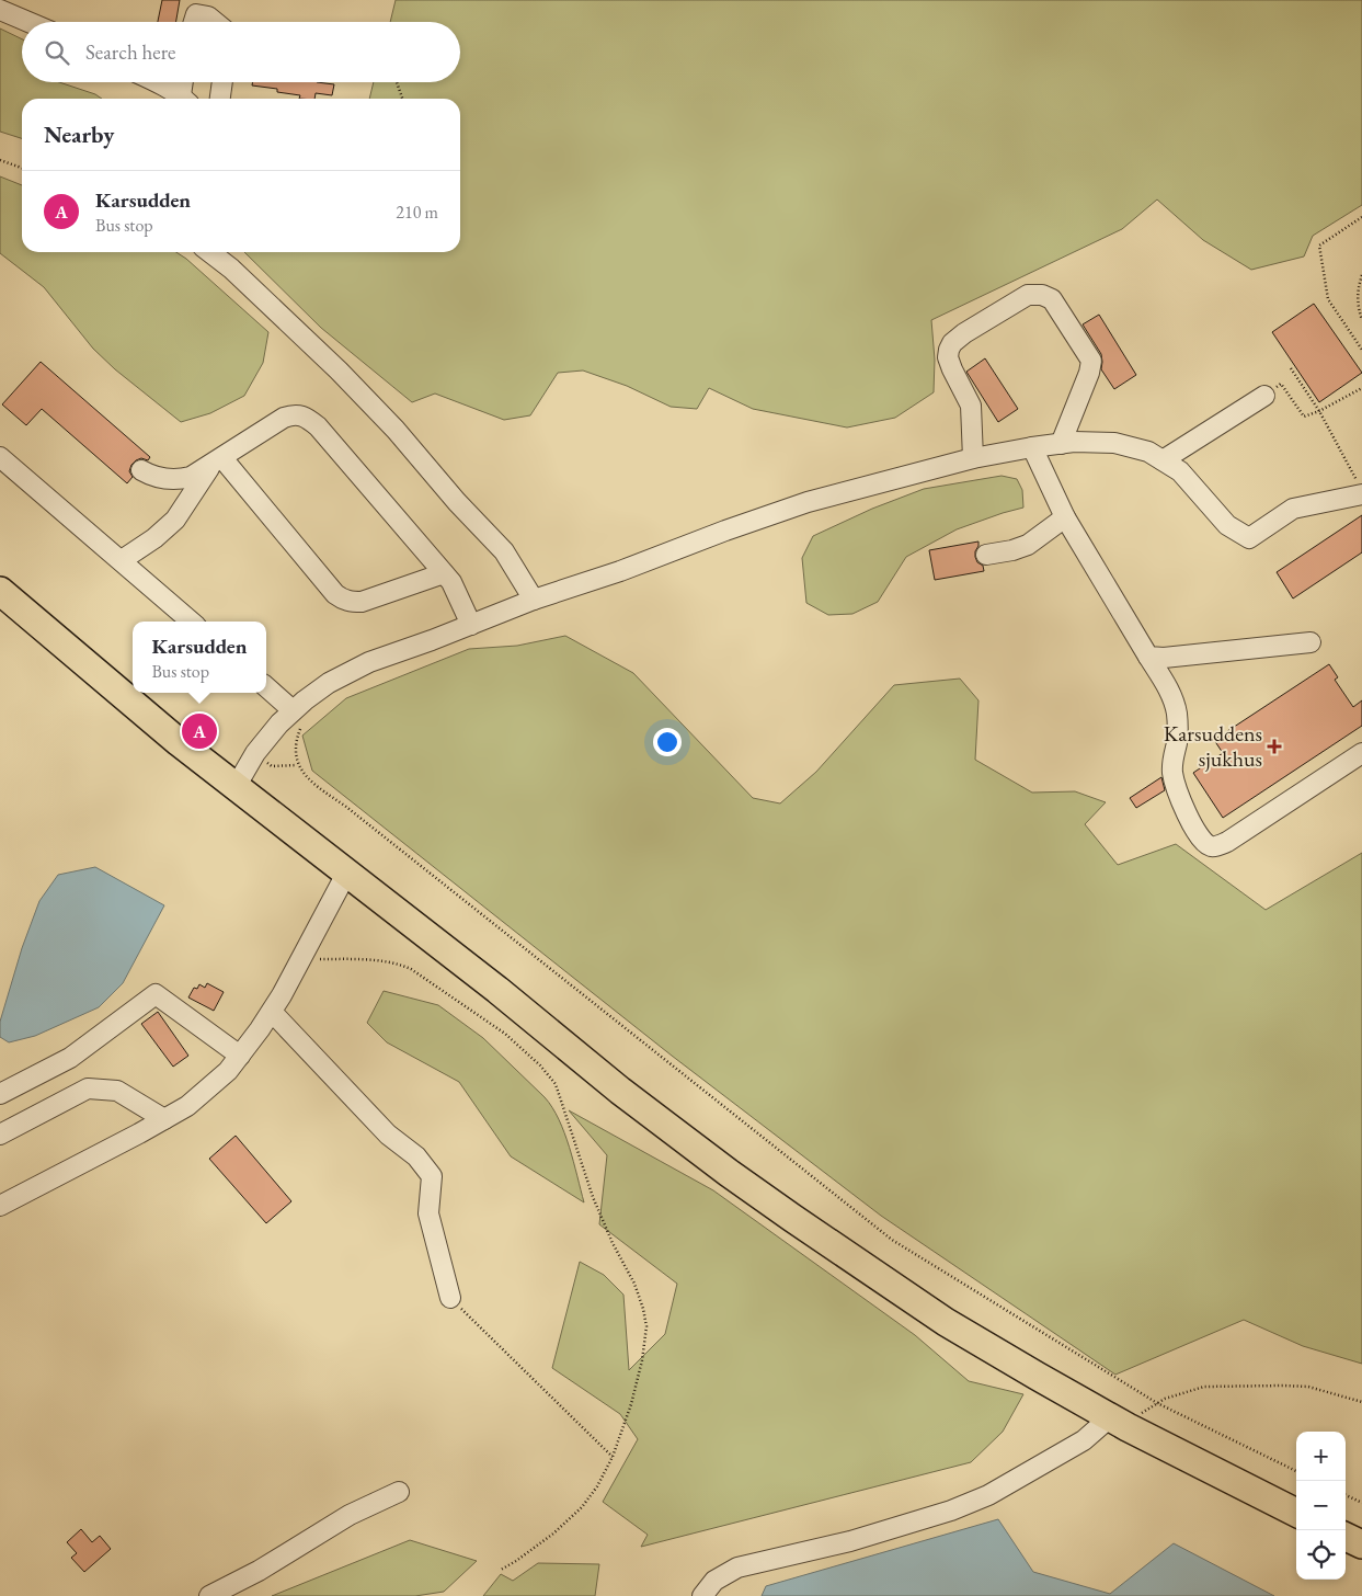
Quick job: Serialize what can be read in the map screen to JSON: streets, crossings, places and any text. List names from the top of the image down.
{
  "places": {
    "health": ["Karsuddens sjukhus"]
  },
  "page": {
    "search": "Search here",
    "heading": "Nearby",
    "list": [
      {
        "mark": "A",
        "name": "Karsudden",
        "note": "Bus stop",
        "value": "210 m"
      }
    ],
    "popup": ["Karsudden", "Bus stop"],
    "pins": "A",
    "map_buttons": ["+", "−"]
  }
}
